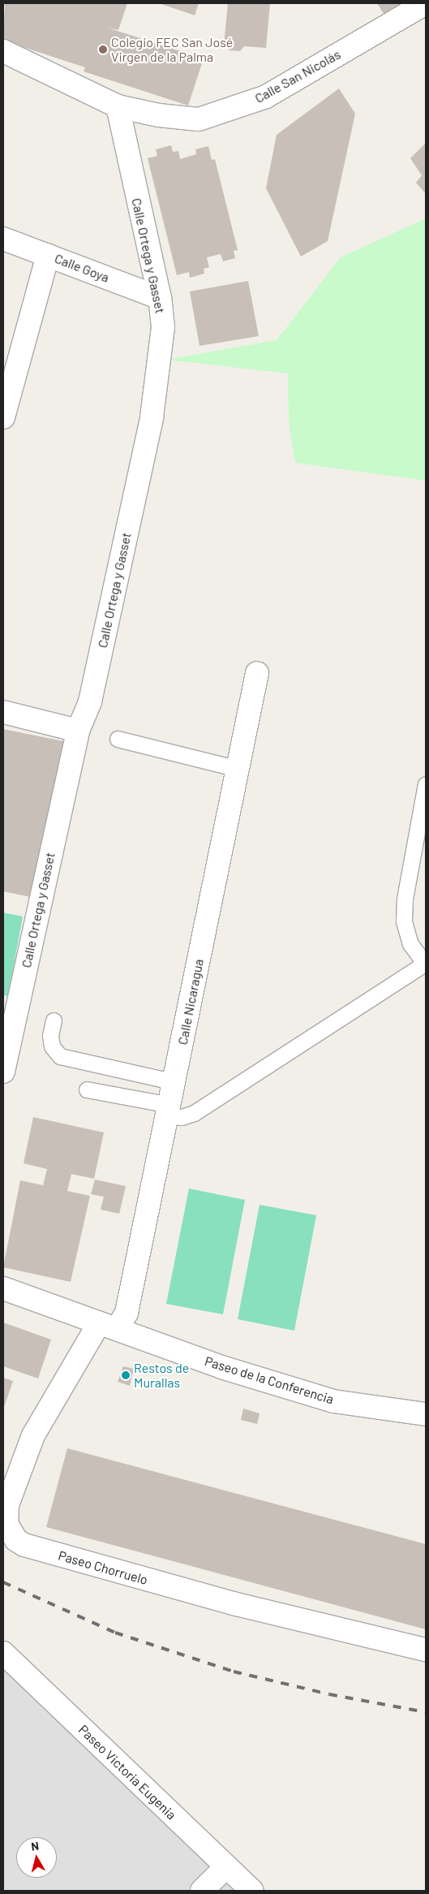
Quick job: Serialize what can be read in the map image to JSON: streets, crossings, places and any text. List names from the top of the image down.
{
  "streets": {
    "street": [
      "Calle San Nicolás",
      "Calle Ortega y Gasset",
      "Calle Goya",
      "Calle Nicaragua",
      "Paseo de la Conferencia",
      "Paseo Chorruelo",
      "Paseo Victoria Eugenia"
    ]
  },
  "crossings": [
    ["Calle San Nicolás", "Calle Ortega y Gasset"],
    ["Calle Ortega y Gasset", "Calle Goya"],
    ["Calle Nicaragua", "Paseo de la Conferencia"],
    ["Calle Nicaragua", "Paseo Chorruelo"],
    ["Paseo de la Conferencia", "Paseo Chorruelo"]
  ],
  "places": ["Colegio FEC San José Virgen de la Palma", "Restos de Murallas"],
  "north": "top"
}
